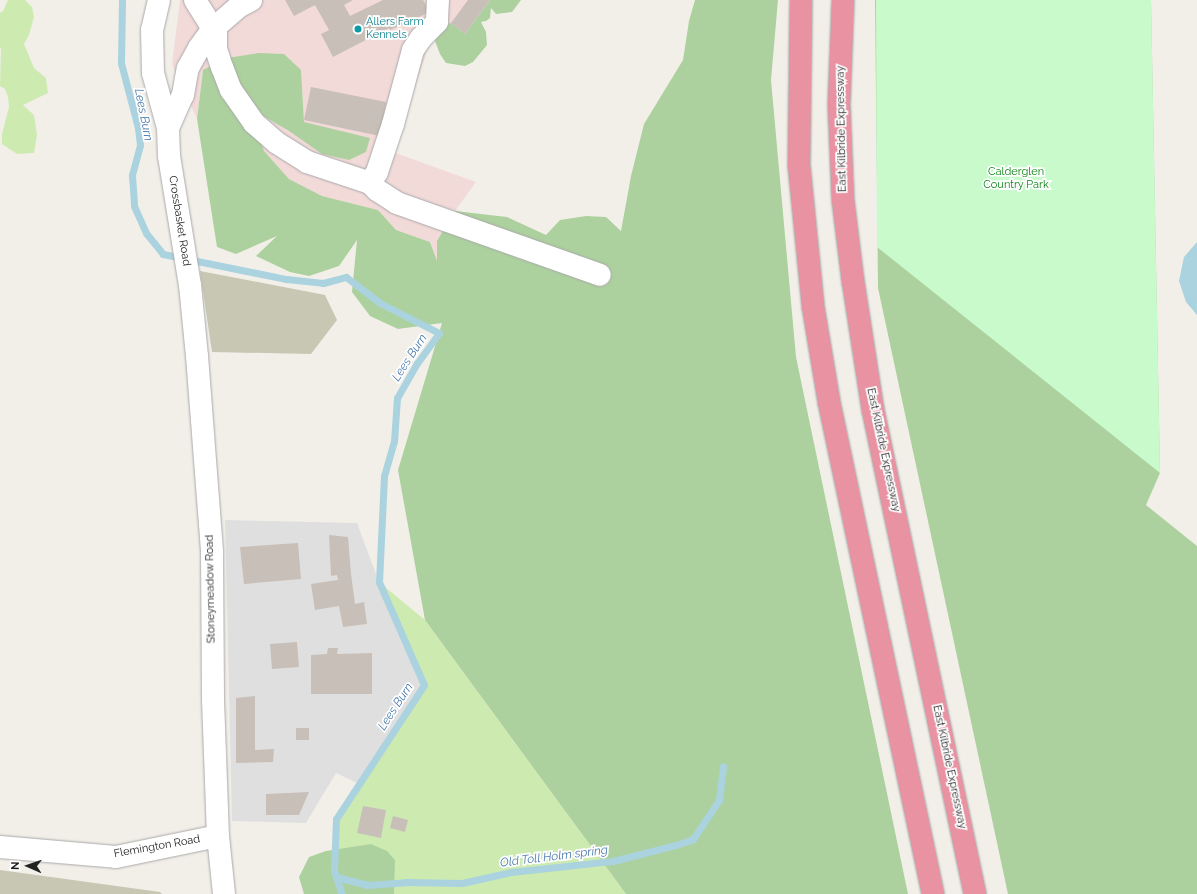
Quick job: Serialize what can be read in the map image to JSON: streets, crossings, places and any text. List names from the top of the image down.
{
  "streets": {
    "highway": ["East Kilbride Expressway"],
    "street": ["Crossbasket Road", "Stoneymeadow Road", "Flemington Road"]
  },
  "crossings": [
    ["Crossbasket Road", "Stoneymeadow Road"],
    ["Stoneymeadow Road", "Flemington Road"]
  ],
  "water": ["Lees Burn", "Old Toll Holm spring"],
  "parks": ["Calderglen Country Park"],
  "places": ["Allers Farm Kennels"],
  "north": "left"
}
